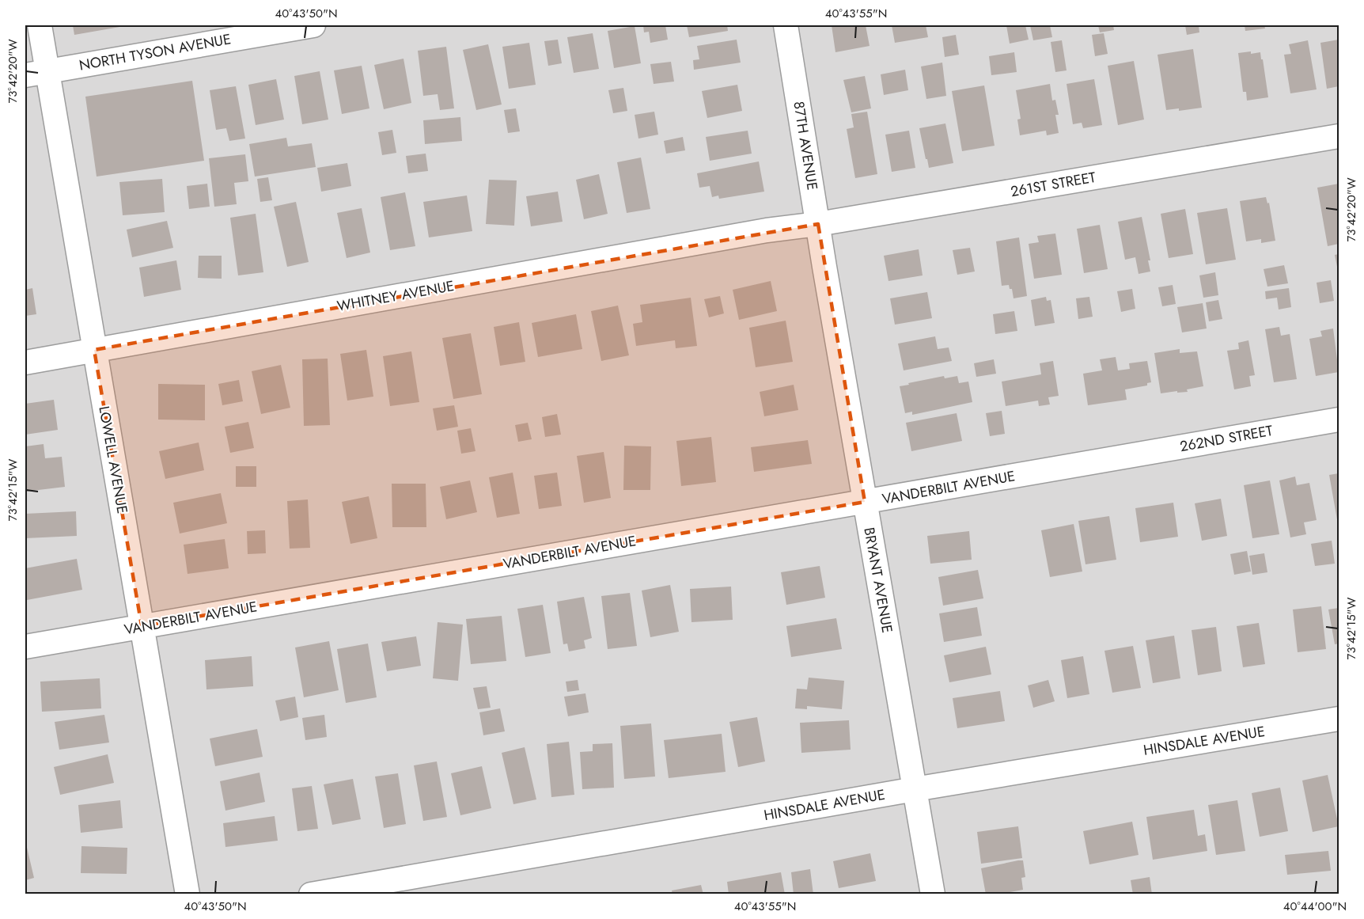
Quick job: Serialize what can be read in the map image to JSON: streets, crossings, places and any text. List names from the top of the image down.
{
  "streets": {
    "street": [
      "NORTH TYSON AVENUE",
      "87TH AVENUE",
      "261ST STREET",
      "WHITNEY AVENUE",
      "262ND STREET",
      "LOWELL AVENUE",
      "VANDERBILT AVENUE",
      "BRYANT AVENUE",
      "HINSDALE AVENUE"
    ]
  },
  "crossings": [
    ["NORTH TYSON AVENUE", "LOWELL AVENUE"],
    ["87TH AVENUE", "261ST STREET"],
    ["87TH AVENUE", "BRYANT AVENUE"],
    ["261ST STREET", "WHITNEY AVENUE"],
    ["WHITNEY AVENUE", "LOWELL AVENUE"],
    ["262ND STREET", "VANDERBILT AVENUE"],
    ["LOWELL AVENUE", "VANDERBILT AVENUE"],
    ["VANDERBILT AVENUE", "BRYANT AVENUE"],
    ["BRYANT AVENUE", "HINSDALE AVENUE"]
  ],
  "coordinates": [
    "40°43'50\"N",
    "40°43'55\"N",
    "73°42'20\"W",
    "73°42'15\"W",
    "40°44'00\"N"
  ]
}
